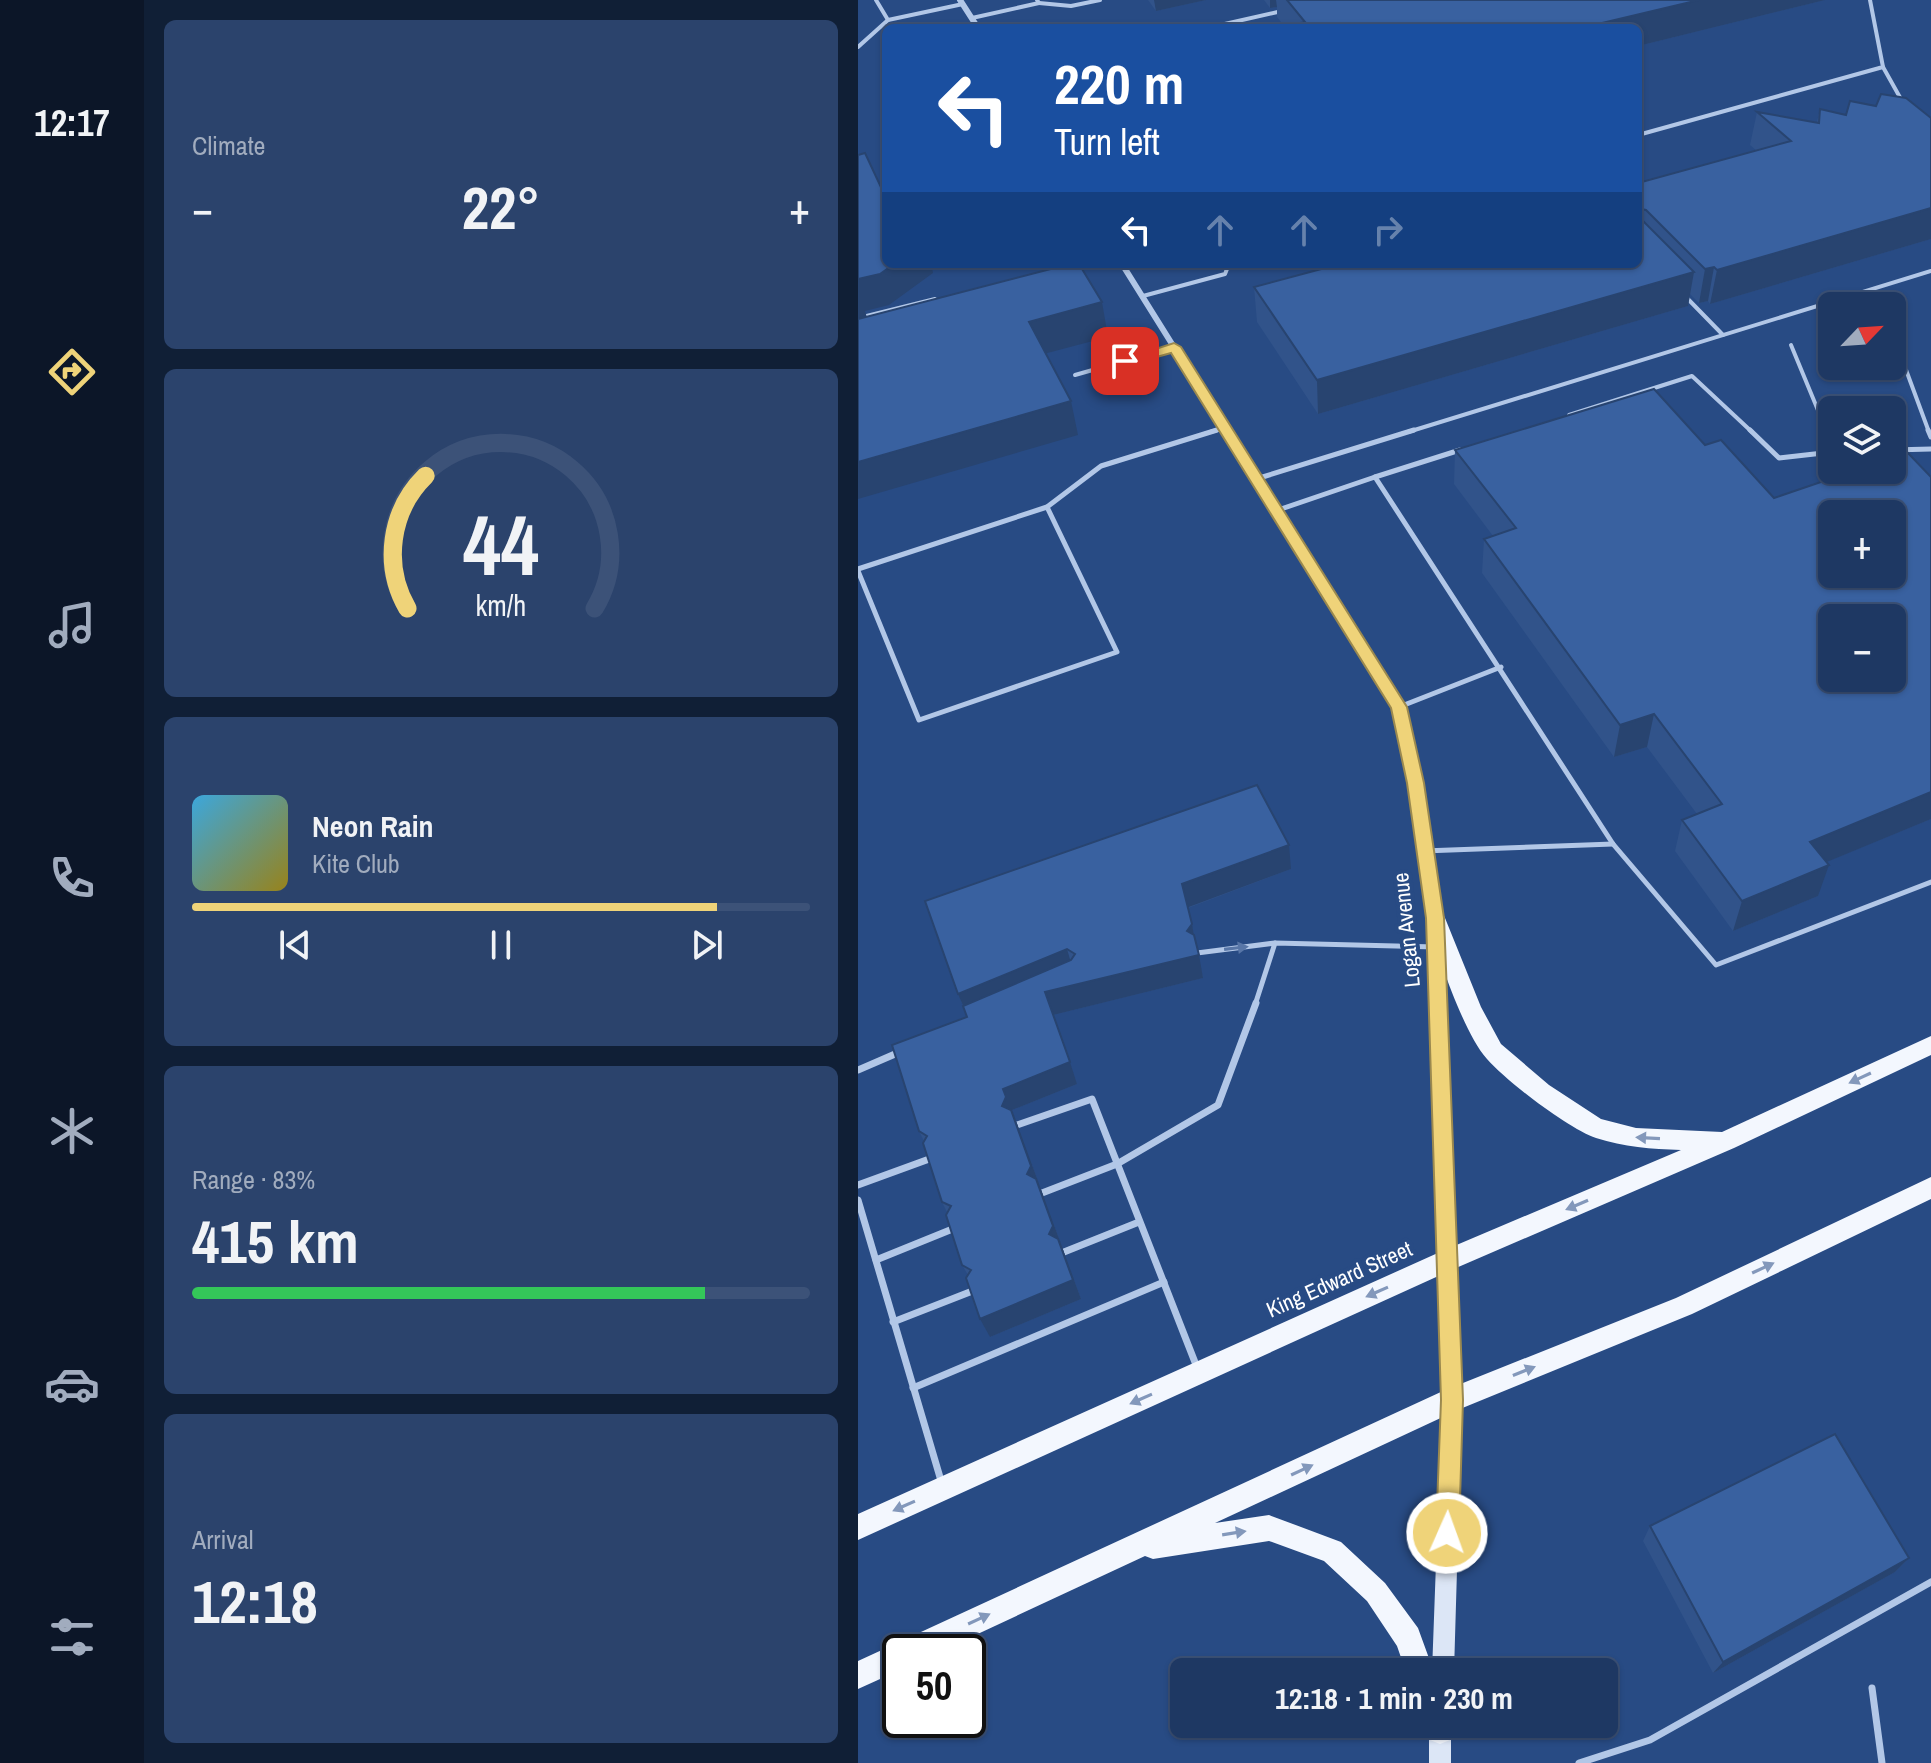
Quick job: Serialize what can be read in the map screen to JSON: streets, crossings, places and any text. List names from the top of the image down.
{
  "streets": {
    "main road": ["Logan Avenue", "King Edward Street"]
  },
  "crossings": [
    ["Logan Avenue", "King Edward Street"]
  ],
  "north": "top right",
  "page": {
    "tabs": "12:17",
    "tile": [
      "Climate",
      ["Range · 83%", "415 km"],
      ["Arrival", "12:18"]
    ],
    "turn": ["220 m", "Turn left"],
    "heat": ["−", "22°", "+"],
    "map_buttons": ["+", "−"],
    "song": ["Neon Rain", "Kite Club"],
    "limit": "50",
    "trip": "12:18 · 1 min · 230 m",
    "gauge": ["44", "km/h"]
  }
}
